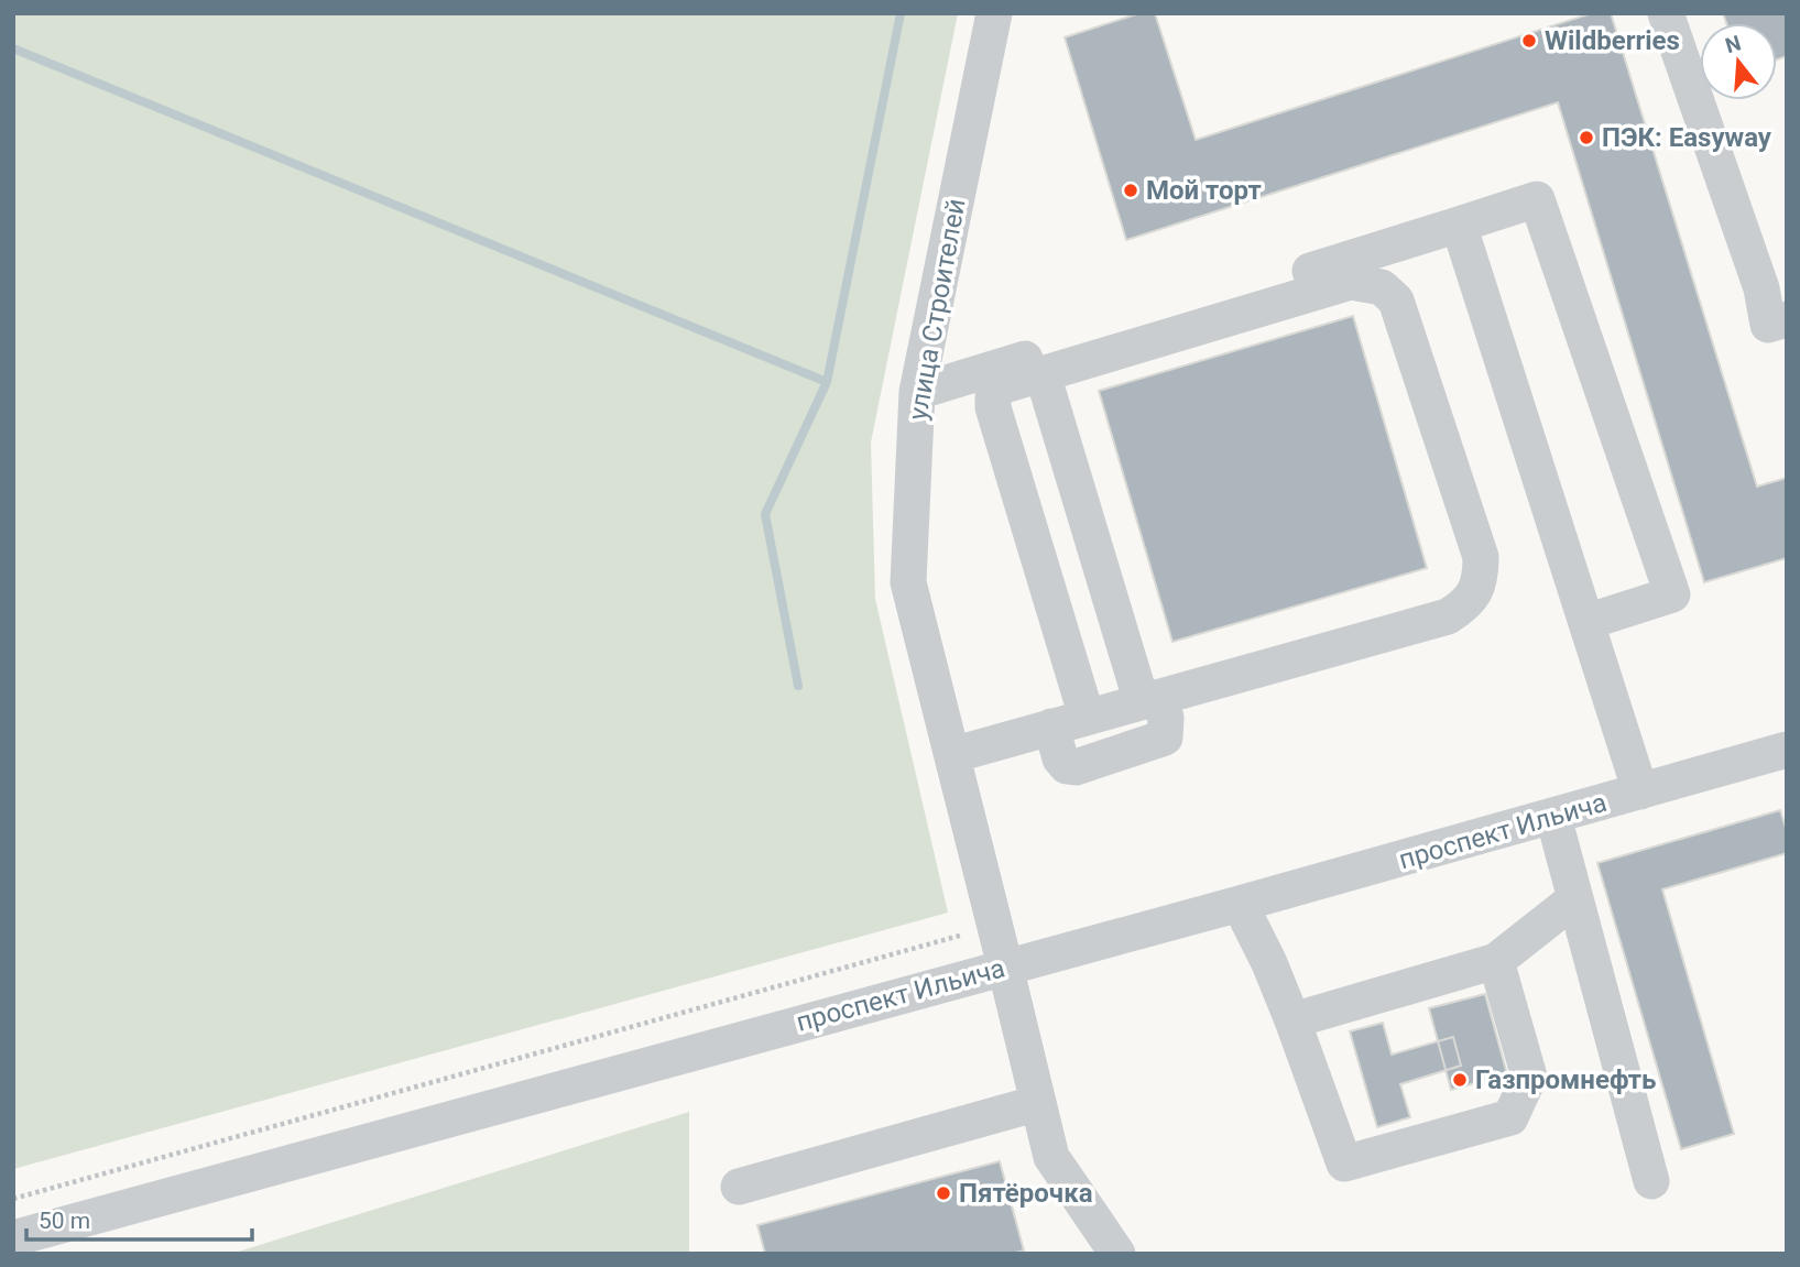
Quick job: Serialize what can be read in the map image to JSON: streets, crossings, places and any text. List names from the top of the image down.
{
  "streets": {
    "street": ["улица Строителей", "проспект Ильича"]
  },
  "crossings": [
    ["улица Строителей", "проспект Ильича"]
  ],
  "places": [
    "Wildberries",
    "ПЭК: Easyway",
    "Мой торт",
    "Газпромнефть",
    "Пятёрочка"
  ],
  "scale_bar": "50 m",
  "north": "top"
}
